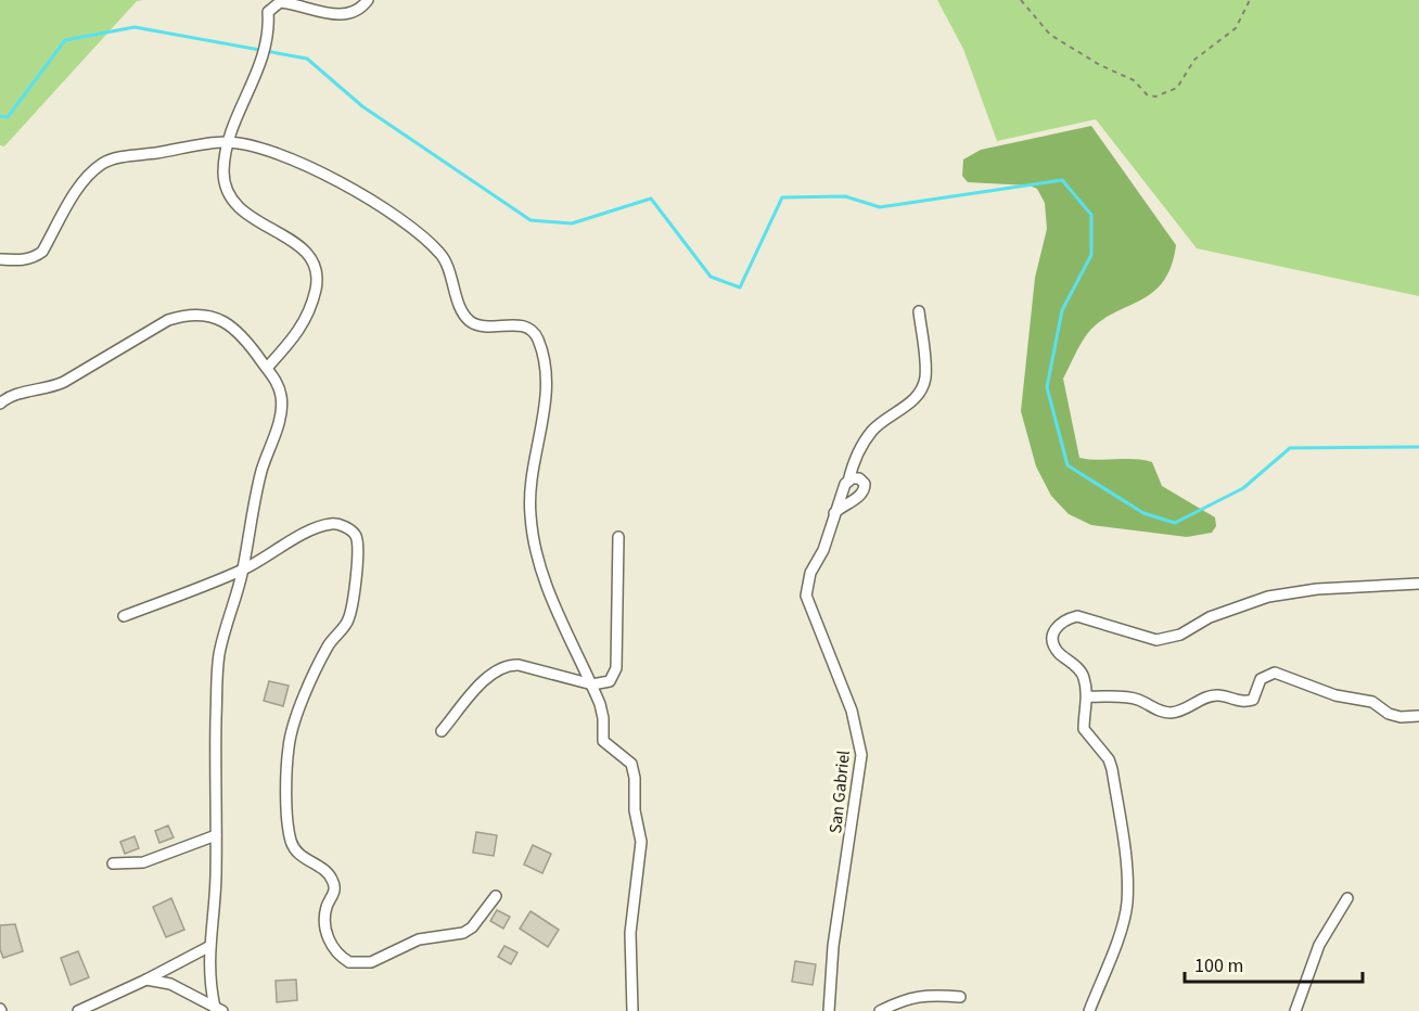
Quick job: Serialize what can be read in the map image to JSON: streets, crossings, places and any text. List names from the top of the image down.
{
  "streets": {
    "street": ["San Gabriel"]
  },
  "scale_bar": "100 m"
}
